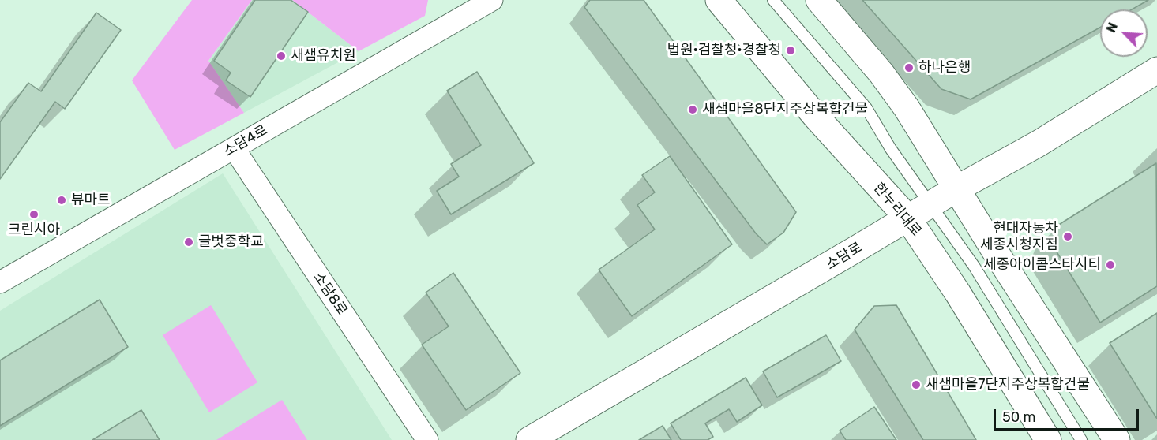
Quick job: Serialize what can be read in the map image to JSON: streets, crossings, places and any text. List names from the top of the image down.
{
  "streets": {
    "street": [
      "소담4로",
      "한누리대로",
      "소담로",
      "소담8로"
    ]
  },
  "crossings": [
    ["소담4로", "소담8로"],
    ["한누리대로", "소담로"]
  ],
  "places": [
    "법원·검찰청·경찰청",
    "새샘유치원",
    "하나은행",
    "새샘마을8단지주상복합건물",
    "뷰마트",
    "크린시아",
    "현대자동차 세종시청지점",
    "글벗중학교",
    "세종아이콤스타시티",
    "새샘마을7단지주상복합건물"
  ],
  "scale_bar": "50 m",
  "north": "top left"
}
